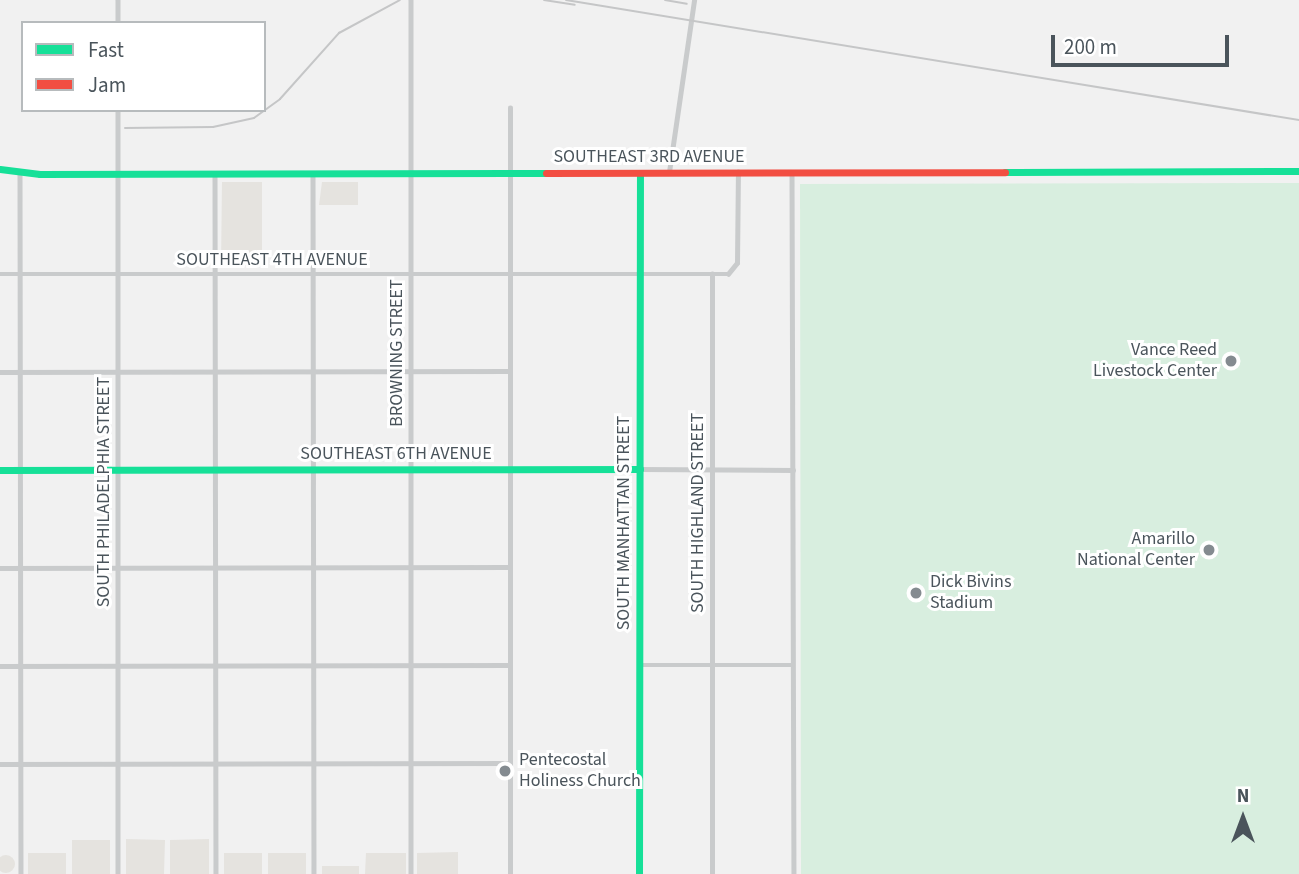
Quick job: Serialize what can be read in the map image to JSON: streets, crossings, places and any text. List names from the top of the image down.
{
  "streets": {
    "street": [
      "SOUTHEAST 3RD AVENUE",
      "SOUTHEAST 4TH AVENUE",
      "BROWNING STREET",
      "SOUTHEAST 6TH AVENUE",
      "SOUTH PHILADELPHIA STREET",
      "SOUTH HIGHLAND STREET",
      "SOUTH MANHATTAN STREET"
    ]
  },
  "crossings": [
    ["SOUTHEAST 3RD AVENUE", "BROWNING STREET"],
    ["SOUTHEAST 3RD AVENUE", "SOUTH PHILADELPHIA STREET"],
    ["SOUTHEAST 3RD AVENUE", "SOUTH MANHATTAN STREET"],
    ["SOUTHEAST 4TH AVENUE", "BROWNING STREET"],
    ["SOUTHEAST 4TH AVENUE", "SOUTH PHILADELPHIA STREET"],
    ["SOUTHEAST 4TH AVENUE", "SOUTH HIGHLAND STREET"],
    ["SOUTHEAST 4TH AVENUE", "SOUTH MANHATTAN STREET"],
    ["BROWNING STREET", "SOUTHEAST 6TH AVENUE"],
    ["SOUTHEAST 6TH AVENUE", "SOUTH PHILADELPHIA STREET"],
    ["SOUTHEAST 6TH AVENUE", "SOUTH HIGHLAND STREET"],
    ["SOUTHEAST 6TH AVENUE", "SOUTH MANHATTAN STREET"]
  ],
  "places": [
    "Vance Reed Livestock Center",
    "Amarillo National Center",
    "Dick Bivins Stadium",
    "Pentecostal Holiness Church"
  ],
  "legend": ["Fast", "Jam"],
  "scale_bar": "200 m",
  "north": "top"
}
